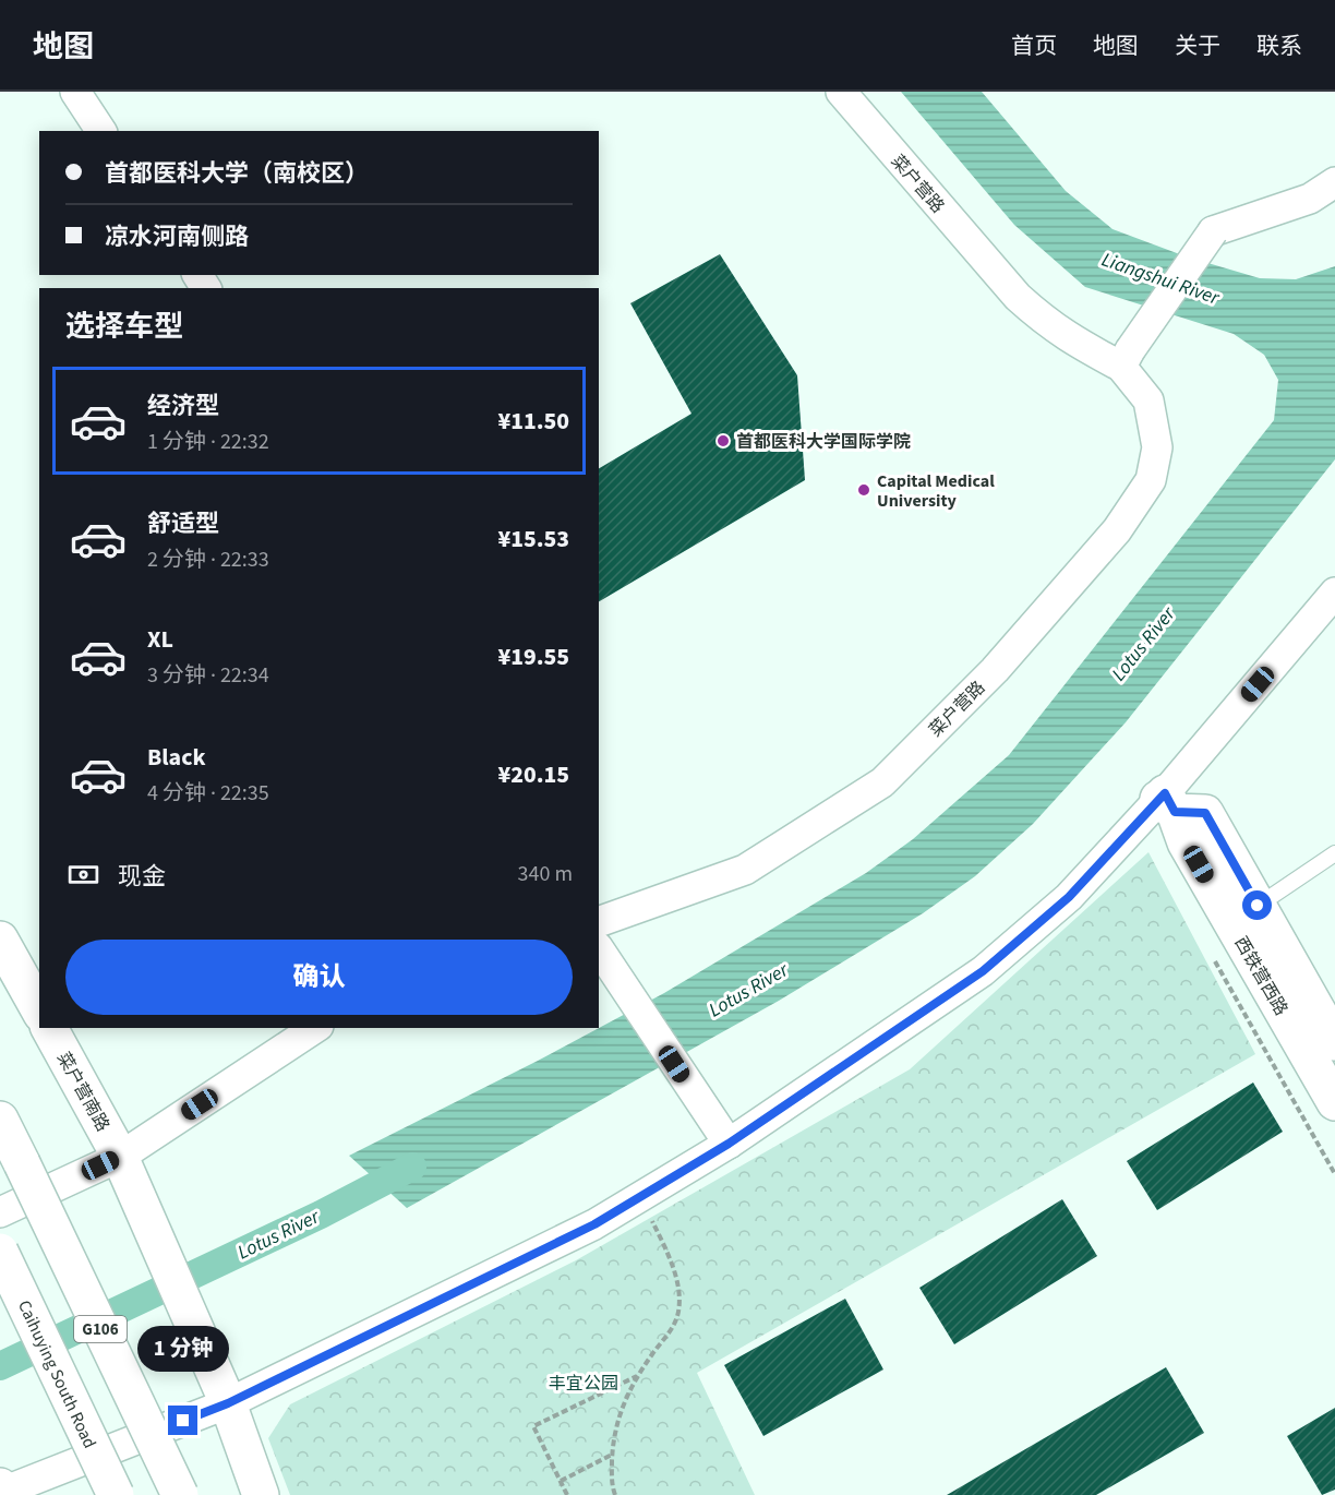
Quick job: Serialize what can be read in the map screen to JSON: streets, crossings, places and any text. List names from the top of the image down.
{
  "streets": {
    "main road": [
      "西铁营西路",
      "菜户营南路",
      "G106",
      "Caihuying South Road"
    ],
    "street": ["菜户营路"]
  },
  "water": ["Liangshui River", "Lotus River"],
  "parks": ["丰宜公园"],
  "places": ["首都医科大学国际学院", "Capital Medical University"],
  "page": {
    "header": "地图",
    "nav": [
      "首页",
      "地图",
      "关于",
      "联系"
    ],
    "banner": ["首都医科大学（南校区）", "凉水河南侧路"],
    "heading": "选择车型",
    "list": [
      {
        "name": "经济型",
        "note": "1 分钟 · 22:32",
        "value": "¥11.50"
      },
      {
        "name": "舒适型",
        "note": "2 分钟 · 22:33",
        "value": "¥15.53"
      },
      {
        "name": "XL",
        "note": "3 分钟 · 22:34",
        "value": "¥19.55"
      },
      {
        "name": "Black",
        "note": "4 分钟 · 22:35",
        "value": "¥20.15"
      }
    ],
    "pay": ["现金", "340 m"],
    "buttons": "确认",
    "bubble": "1 分钟"
  }
}
